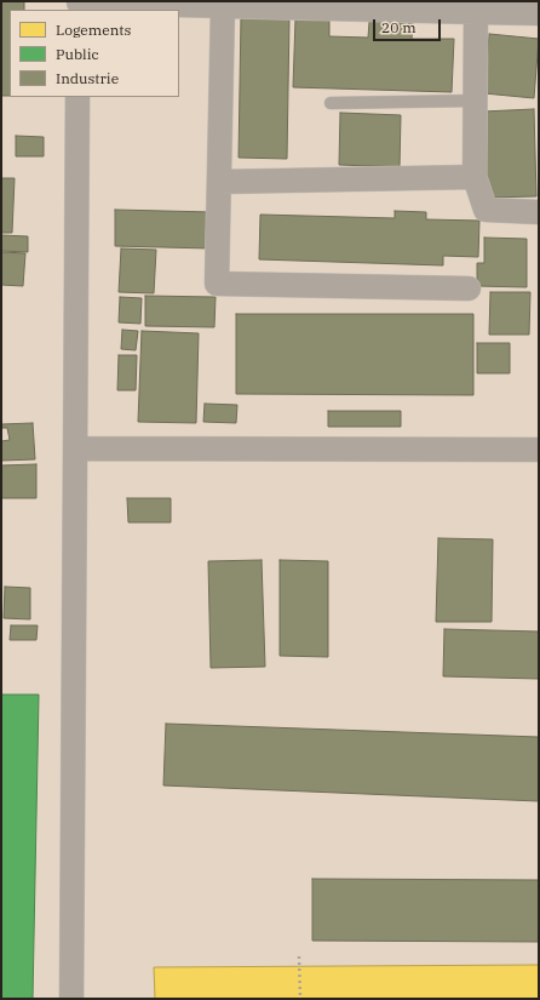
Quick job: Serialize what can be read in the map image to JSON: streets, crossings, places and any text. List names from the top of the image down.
{
  "legend": ["Logements", "Public", "Industrie"],
  "scale_bar": "20 m"
}
